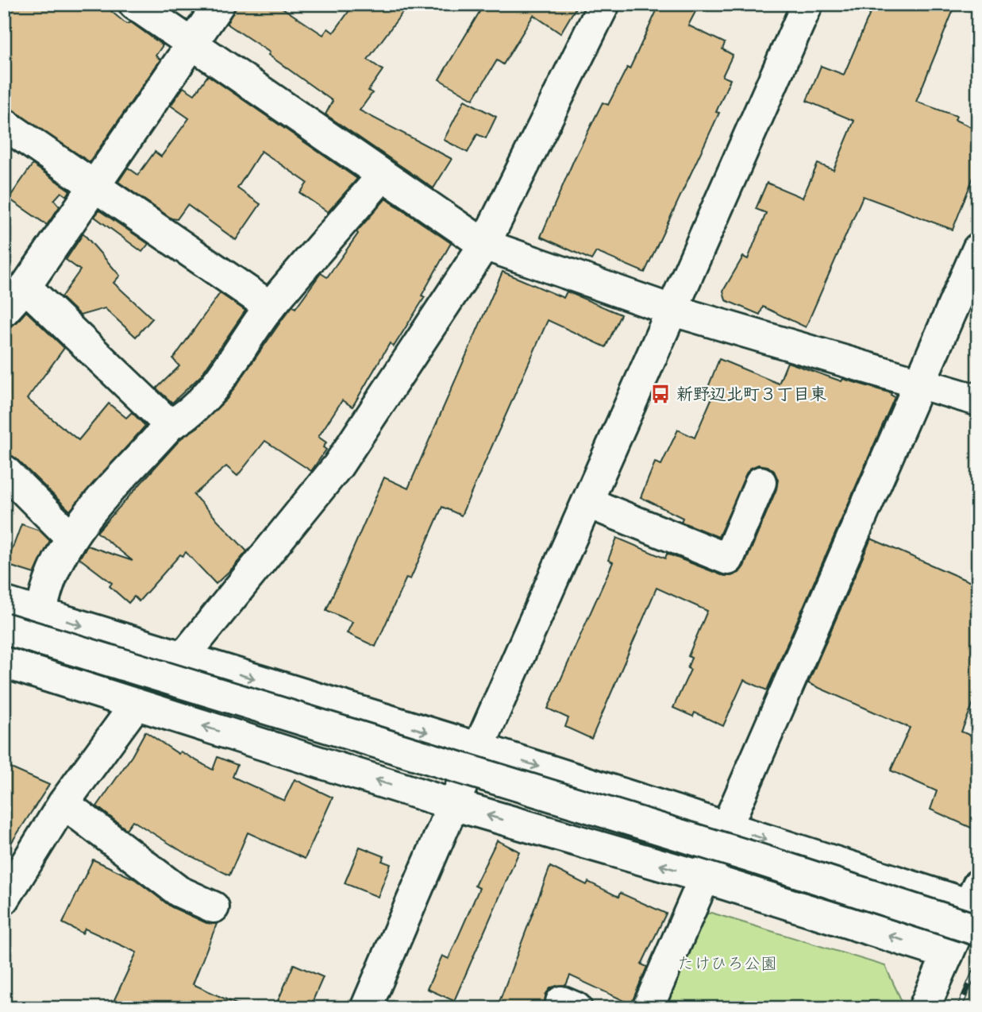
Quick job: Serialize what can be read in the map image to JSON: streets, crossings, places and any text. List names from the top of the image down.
{
  "parks": ["たけひろ公園"],
  "places": {
    "bus stop": ["新野辺北町３丁目東"]
  }
}
